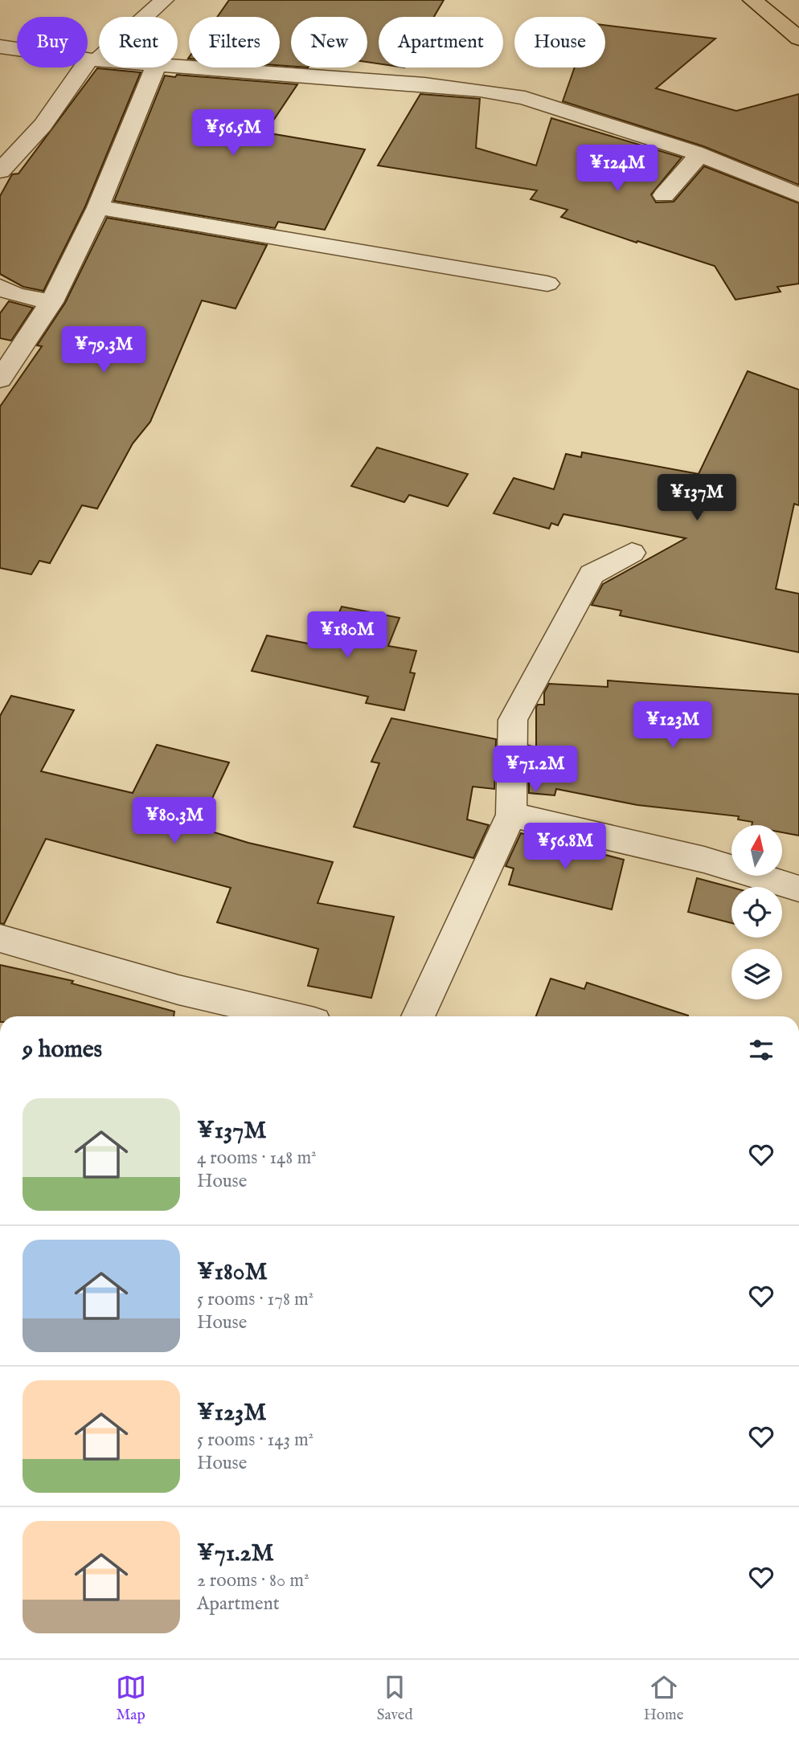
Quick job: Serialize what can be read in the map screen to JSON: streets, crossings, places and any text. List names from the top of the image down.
{
  "north": "top",
  "page": {
    "chip": [
      "Buy",
      "Rent",
      "Filters",
      "New",
      "Apartment",
      "House"
    ],
    "price": [
      "¥56.5M",
      "¥124M",
      "¥79.3M",
      "¥137M",
      "¥180M",
      "¥123M",
      "¥71.2M",
      "¥80.3M",
      "¥56.8M"
    ],
    "heading": "9 homes",
    "list": [
      {
        "name": "¥137M",
        "note": "4 rooms · 148 m² · House"
      },
      {
        "name": "¥180M",
        "note": "5 rooms · 178 m² · House"
      },
      {
        "name": "¥123M",
        "note": "5 rooms · 143 m² · House"
      },
      {
        "name": "¥71.2M",
        "note": "2 rooms · 80 m² · Apartment"
      }
    ],
    "tabs": ["Map", "Saved", "Home"]
  }
}
